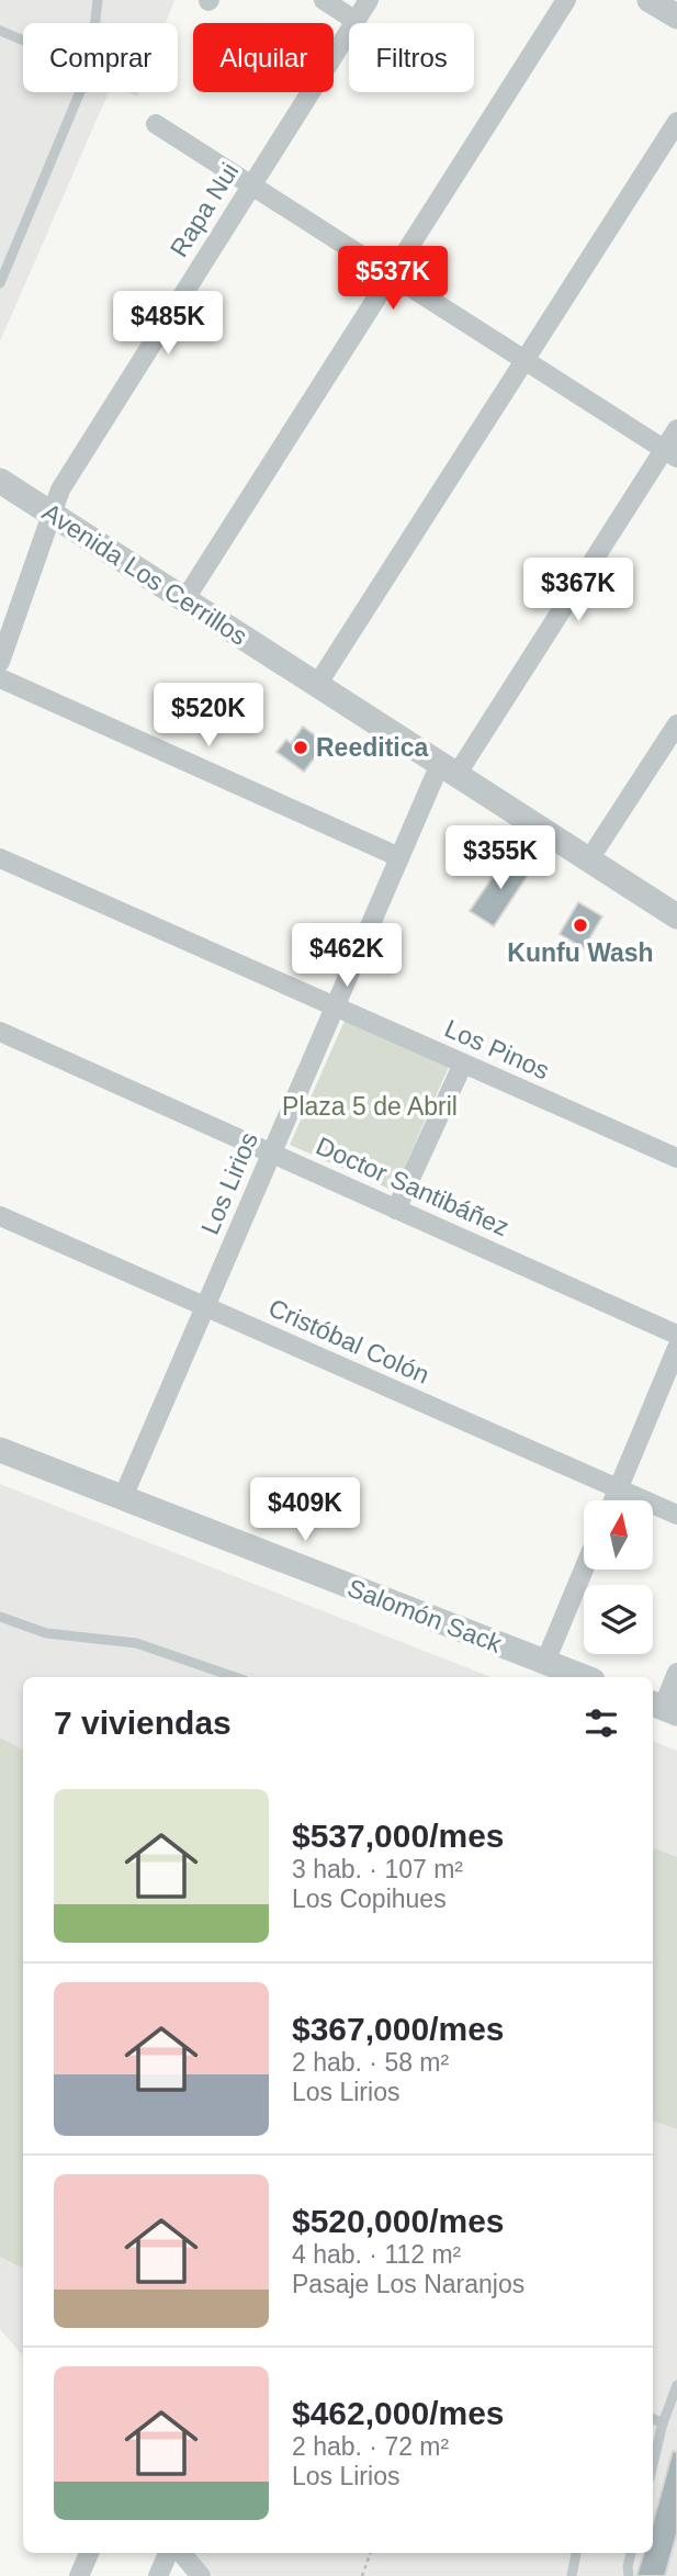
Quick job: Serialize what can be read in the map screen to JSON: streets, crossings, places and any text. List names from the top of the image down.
{
  "streets": {
    "street": [
      "Rapa Nui",
      "Avenida Los Cerrillos",
      "Los Pinos",
      "Los Lirios",
      "Doctor Santibáñez",
      "Cristóbal Colón",
      "Salomón Sack"
    ]
  },
  "crossings": [
    ["Rapa Nui", "Avenida Los Cerrillos"],
    ["Avenida Los Cerrillos", "Los Lirios"],
    ["Los Pinos", "Los Lirios"],
    ["Los Lirios", "Doctor Santibáñez"],
    ["Los Lirios", "Cristóbal Colón"],
    ["Los Lirios", "Salomón Sack"]
  ],
  "parks": ["Plaza 5 de Abril"],
  "places": ["Reeditica", "Kunfu Wash"],
  "north": "top",
  "page": {
    "chip": ["Comprar", "Alquilar", "Filtros"],
    "price": [
      "$537K",
      "$485K",
      "$367K",
      "$520K",
      "$355K",
      "$462K",
      "$409K"
    ],
    "heading": "7 viviendas",
    "list": [
      {
        "name": "$537,000/mes",
        "note": "3 hab. · 107 m² · Los Copihues"
      },
      {
        "name": "$367,000/mes",
        "note": "2 hab. · 58 m² · Los Lirios"
      },
      {
        "name": "$520,000/mes",
        "note": "4 hab. · 112 m² · Pasaje Los Naranjos"
      },
      {
        "name": "$462,000/mes",
        "note": "2 hab. · 72 m² · Los Lirios"
      }
    ]
  }
}
